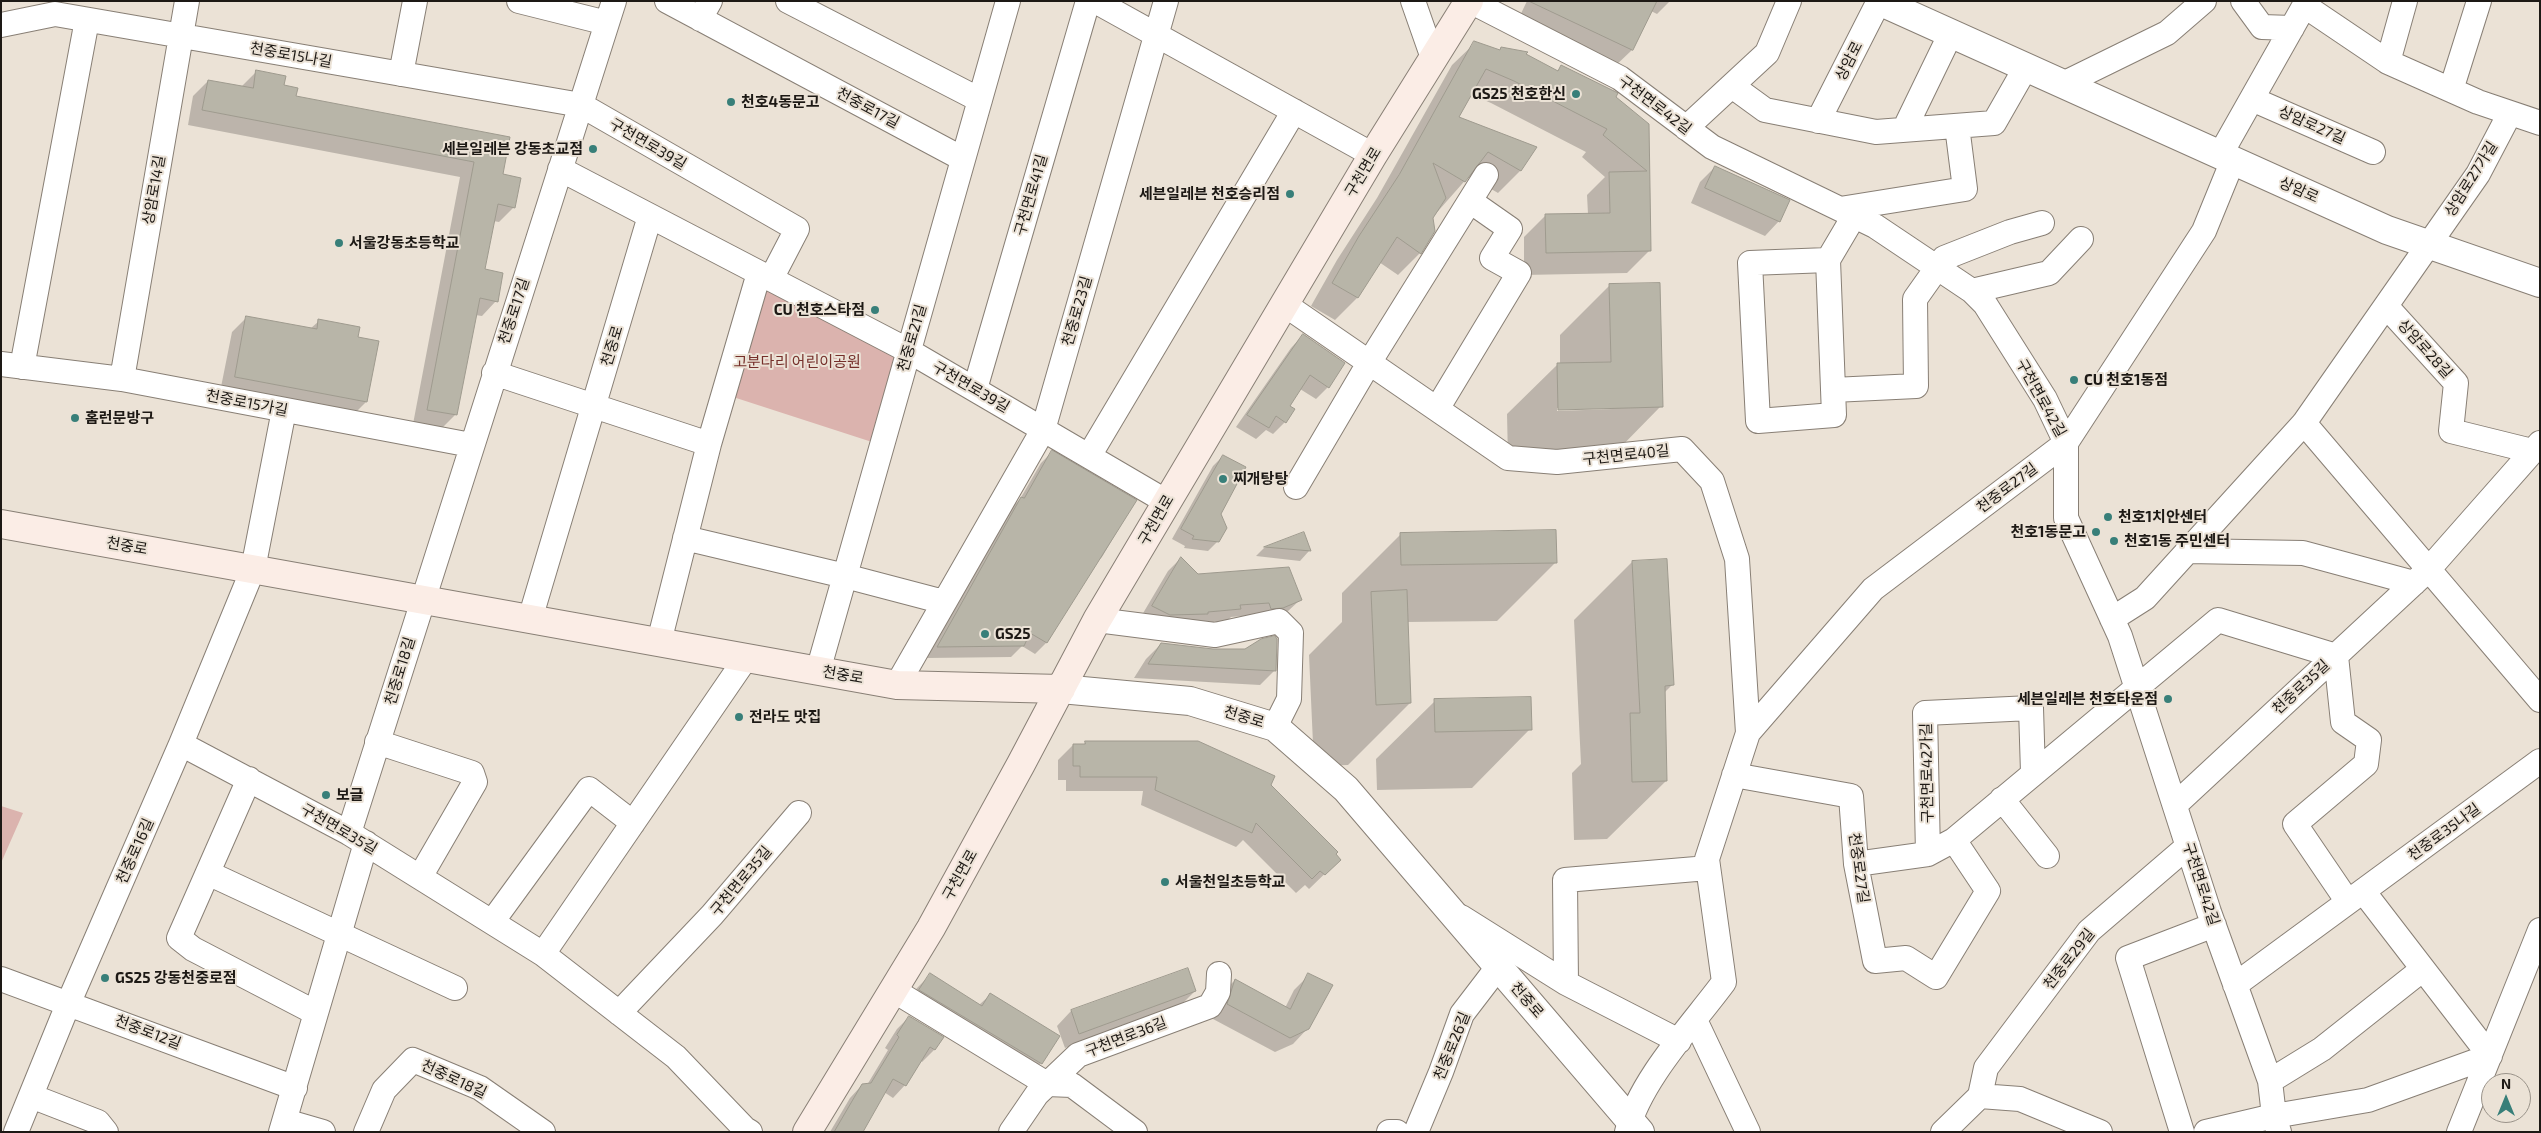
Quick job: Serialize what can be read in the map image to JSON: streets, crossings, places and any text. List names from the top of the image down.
{
  "streets": {
    "main road": ["구천면로", "천중로"],
    "street": [
      "천중로15나길",
      "상암로",
      "구천면로42길",
      "천중로17길",
      "상암로27길",
      "구천면로39길",
      "상암로27가길",
      "상암로14길",
      "구천면로41길",
      "천중로23길",
      "천중로21길",
      "상암로28길",
      "천중로15가길",
      "구천면로40길",
      "천중로27길",
      "천중로18길",
      "천중로35길",
      "구천면로42가길",
      "구천면로35길",
      "천중로35나길",
      "천중로16길",
      "천중로29길",
      "천중로12길",
      "구천면로36길",
      "천중로26길"
    ]
  },
  "crossings": [
    ["천중로15나길", "천중로17길"],
    ["천중로15나길", "구천면로39길"],
    ["천중로15나길", "상암로14길"],
    ["천중로15나길", "천중로15가길"],
    ["상암로", "상암로27가길"],
    ["상암로", "상암로28길"],
    ["상암로", "천중로27길"],
    ["구천면로42길", "구천면로"],
    ["구천면로42길", "상암로28길"],
    ["구천면로42길", "천중로27길"],
    ["구천면로42길", "천중로35길"],
    ["구천면로42길", "천중로35나길"],
    ["구천면로42길", "천중로29길"],
    ["천중로17길", "구천면로39길"],
    ["천중로17길", "천중로21길"],
    ["천중로17길", "천중로"],
    ["천중로17길", "천중로15가길"],
    ["천중로17길", "천중로18길"],
    ["구천면로39길", "구천면로"],
    ["구천면로39길", "구천면로41길"],
    ["구천면로39길", "천중로23길"],
    ["구천면로39길", "천중로21길"],
    ["구천면로39길", "천중로"],
    ["구천면로", "천중로"],
    ["구천면로", "구천면로40길"],
    ["상암로27가길", "상암로28길"],
    ["상암로14길", "천중로15가길"],
    ["천중로23길", "천중로"],
    ["천중로21길", "천중로"],
    ["천중로", "천중로27길"],
    ["천중로", "천중로18길"],
    ["천중로", "천중로16길"],
    ["천중로", "천중로26길"],
    ["상암로28길", "천중로35길"],
    ["구천면로40길", "천중로27길"],
    ["천중로18길", "구천면로35길"],
    ["천중로18길", "천중로12길"],
    ["구천면로35길", "천중로16길"],
    ["천중로16길", "천중로12길"]
  ],
  "parks": ["고분다리 어린이공원"],
  "places": [
    "GS25 천호한신",
    "천호4동문고",
    "세븐일레븐 강동초교점",
    "세븐일레븐 천호승리점",
    "서울강동초등학교",
    "CU 천호스타점",
    "CU 천호1동점",
    "홈런문방구",
    "찌개탕탕",
    "천호1치안센터",
    "천호1동문고",
    "천호1동 주민센터",
    "GS25",
    "세븐일레븐 천호타운점",
    "전라도 맛집",
    "보글",
    "서울천일초등학교",
    "GS25 강동천중로점"
  ],
  "north": "top"
}
